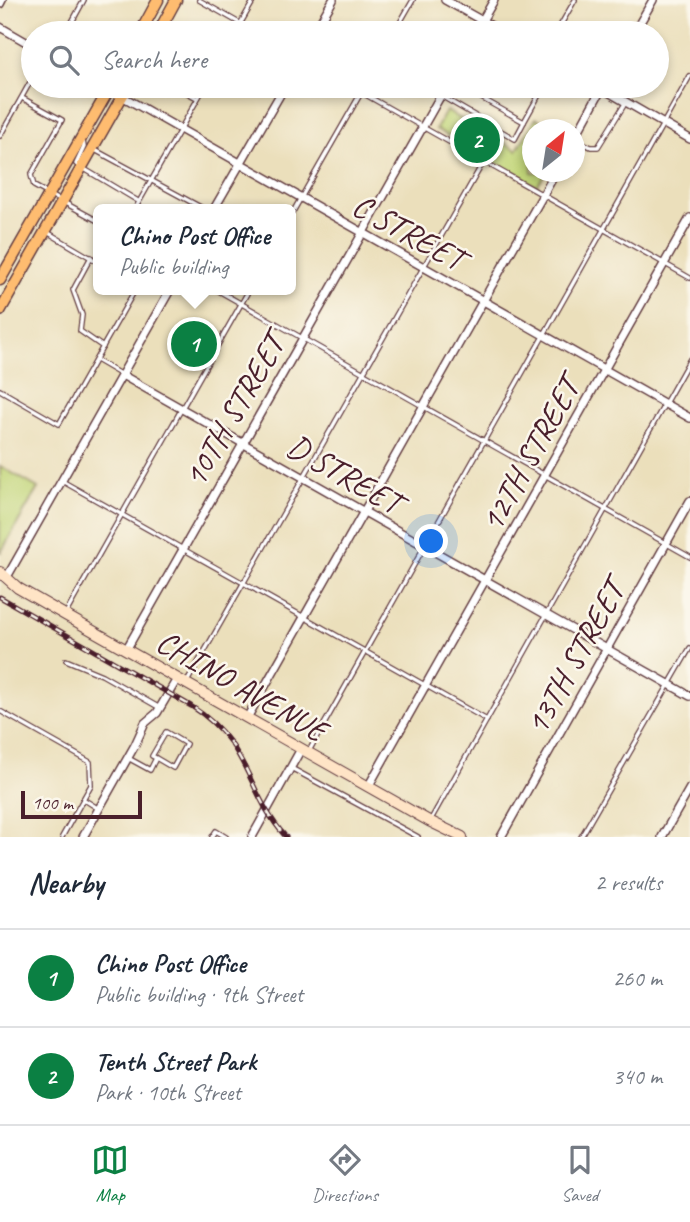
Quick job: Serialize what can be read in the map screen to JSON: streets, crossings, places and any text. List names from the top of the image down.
{
  "streets": {
    "main road": ["CHINO AVENUE"],
    "street": [
      "C STREET",
      "10TH STREET",
      "12TH STREET",
      "D STREET",
      "13TH STREET"
    ]
  },
  "crossings": [
    ["C STREET", "10TH STREET"],
    ["C STREET", "12TH STREET"],
    ["10TH STREET", "D STREET"],
    ["10TH STREET", "CHINO AVENUE"],
    ["12TH STREET", "D STREET"],
    ["12TH STREET", "CHINO AVENUE"],
    ["D STREET", "13TH STREET"]
  ],
  "scale_bar": "100 m",
  "north": "top right",
  "page": {
    "search": "Search here",
    "pins": ["2", "1"],
    "popup": ["Chino Post Office", "Public building"],
    "scale": "100 m",
    "heading": ["Nearby", "2 results"],
    "list": [
      {
        "mark": "1",
        "name": "Chino Post Office",
        "note": "Public building · 9th Street",
        "value": "260 m"
      },
      {
        "mark": "2",
        "name": "Tenth Street Park",
        "note": "Park · 10th Street",
        "value": "340 m"
      }
    ],
    "nav": ["Map", "Directions", "Saved"]
  }
}
